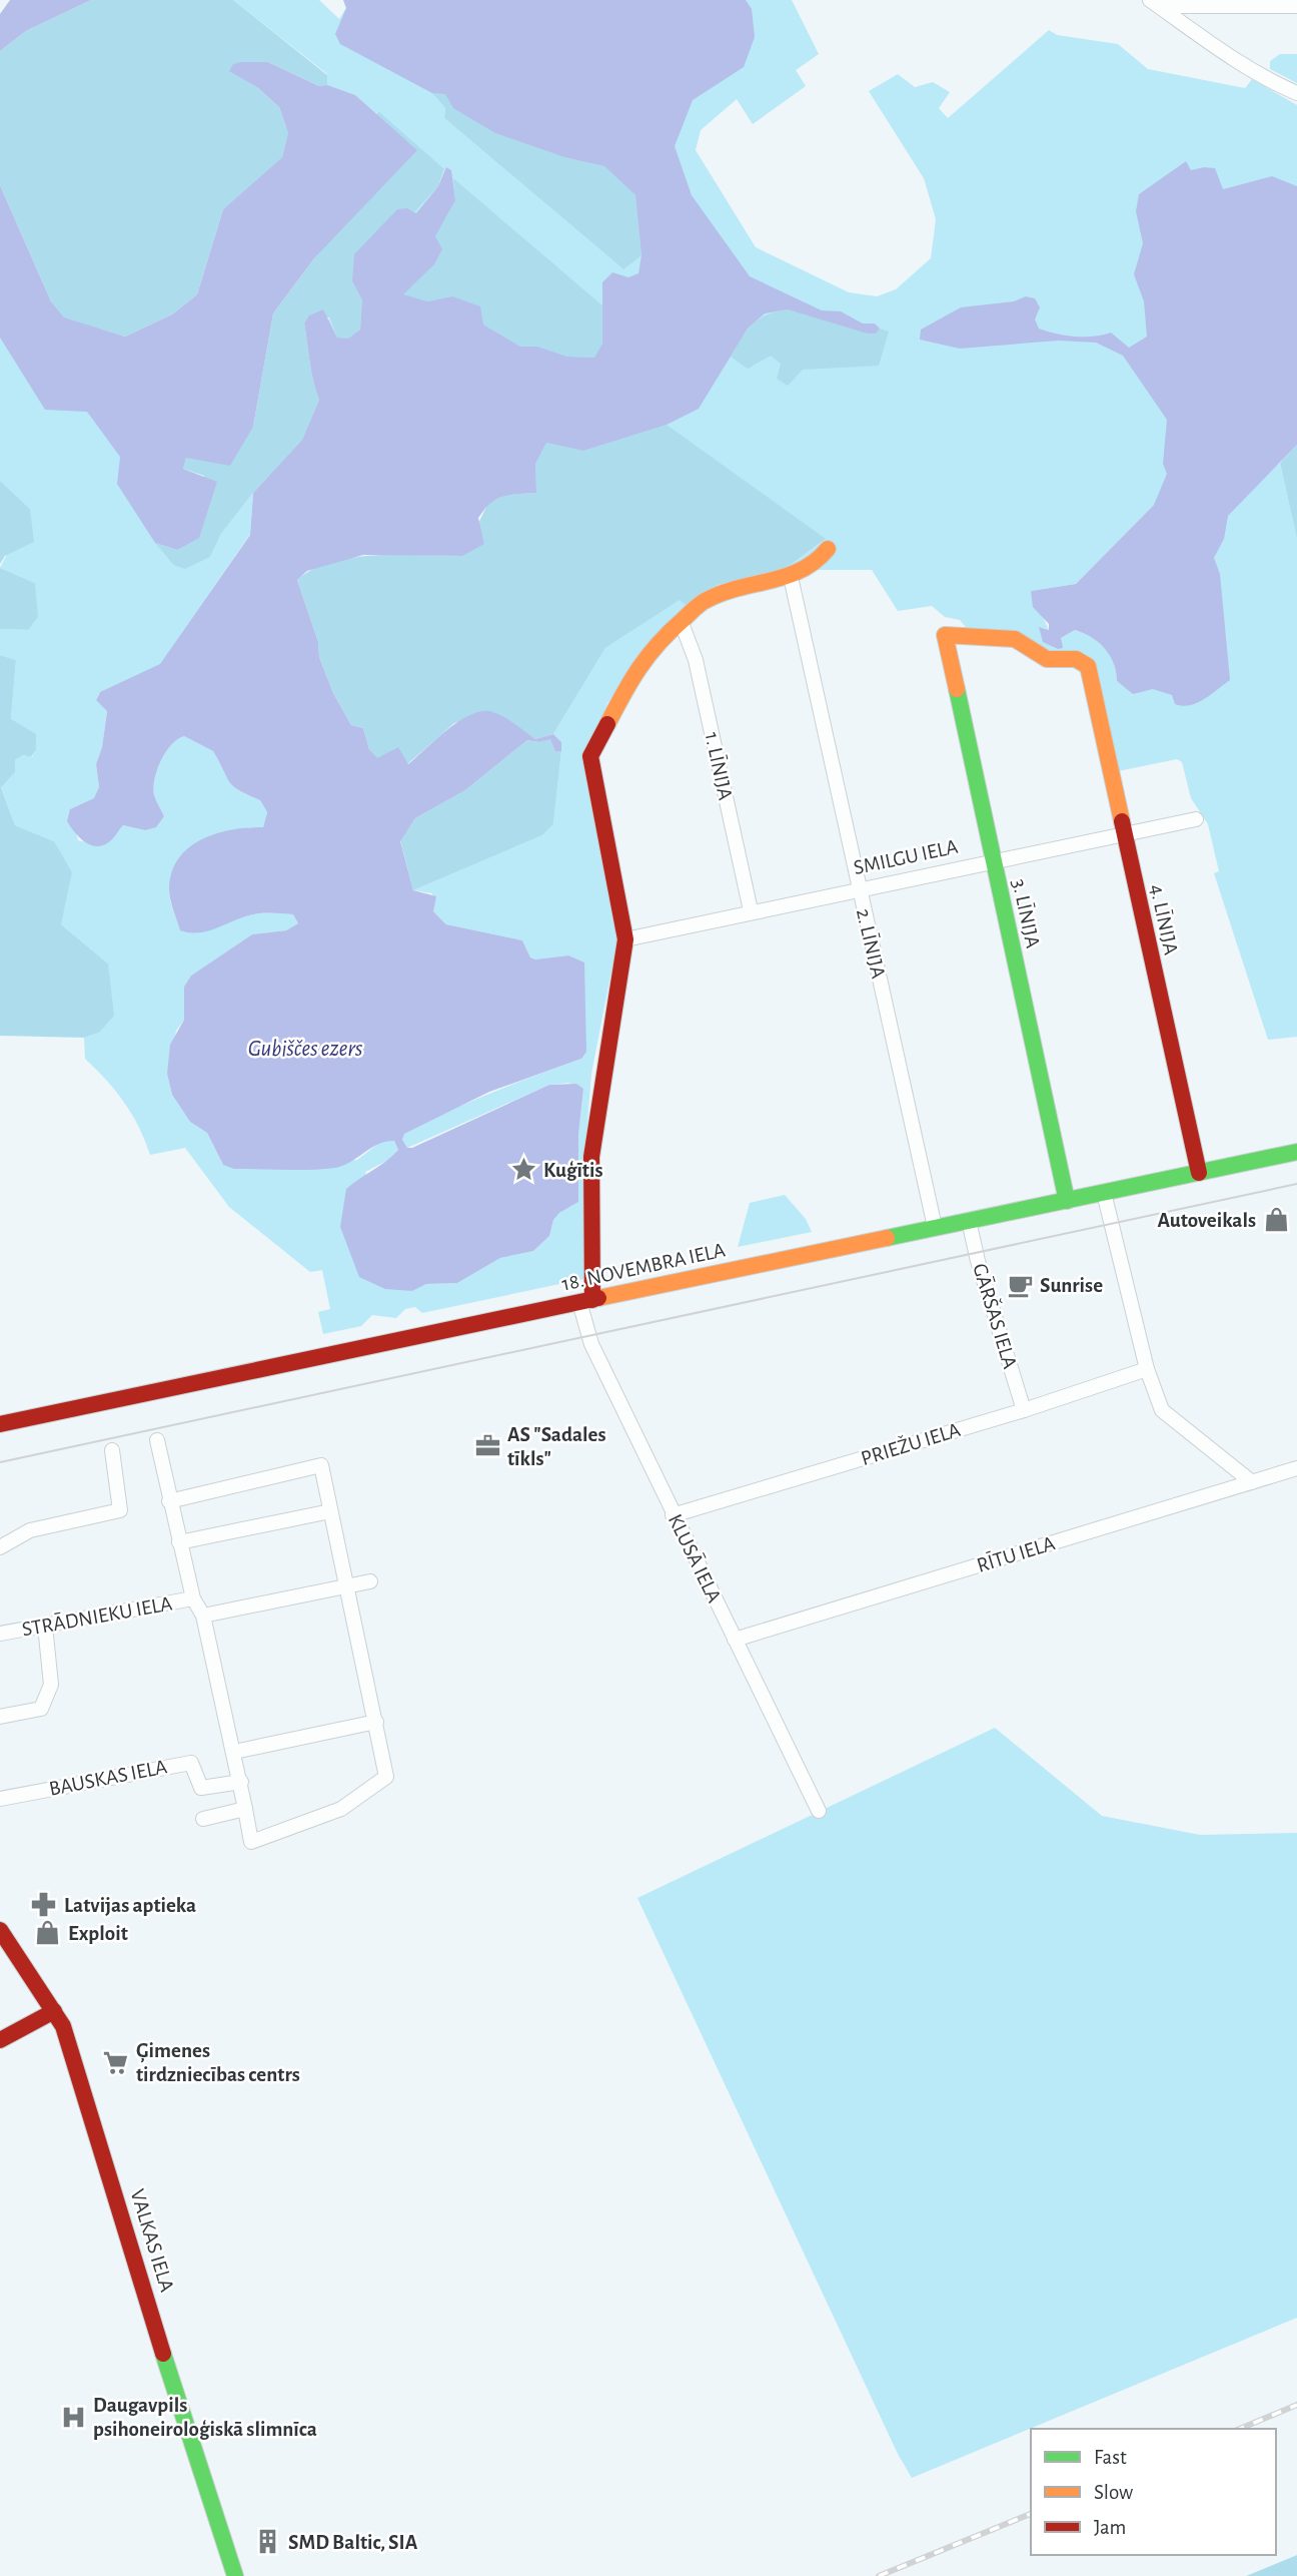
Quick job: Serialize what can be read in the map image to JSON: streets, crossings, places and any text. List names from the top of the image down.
{
  "streets": {
    "street": [
      "1. LĪNIJA",
      "SMILGU IELA",
      "3. LĪNIJA",
      "4. LĪNIJA",
      "2. LĪNIJA",
      "18. NOVEMBRA IELA",
      "GĀRŠAS IELA",
      "PRIEŽU IELA",
      "RĪTU IELA",
      "KLUSĀ IELA",
      "STRĀDNIEKU IELA",
      "BAUSKAS IELA",
      "VALKAS IELA"
    ]
  },
  "crossings": [
    ["1. LĪNIJA", "SMILGU IELA"],
    ["SMILGU IELA", "3. LĪNIJA"],
    ["SMILGU IELA", "4. LĪNIJA"],
    ["SMILGU IELA", "2. LĪNIJA"],
    ["3. LĪNIJA", "4. LĪNIJA"],
    ["3. LĪNIJA", "18. NOVEMBRA IELA"],
    ["4. LĪNIJA", "18. NOVEMBRA IELA"],
    ["2. LĪNIJA", "18. NOVEMBRA IELA"],
    ["18. NOVEMBRA IELA", "GĀRŠAS IELA"],
    ["18. NOVEMBRA IELA", "KLUSĀ IELA"],
    ["GĀRŠAS IELA", "PRIEŽU IELA"],
    ["PRIEŽU IELA", "KLUSĀ IELA"],
    ["RĪTU IELA", "KLUSĀ IELA"]
  ],
  "water": ["Gubiščes ezers"],
  "places": {
    "place": ["Kuģītis"],
    "shop": ["Autoveikals", "Exploit"],
    "cafe": ["Sunrise"],
    "office": ["AS \"Sadales tīkls\""],
    "pharmacy": ["Latvijas aptieka"],
    "supermarket": ["Ģimenes tirdzniecības centrs"],
    "hospital": ["Daugavpils psihoneiroloģiskā slimnīca"],
    "building": ["SMD Baltic, SIA"]
  },
  "legend": ["Fast", "Slow", "Jam"]
}
